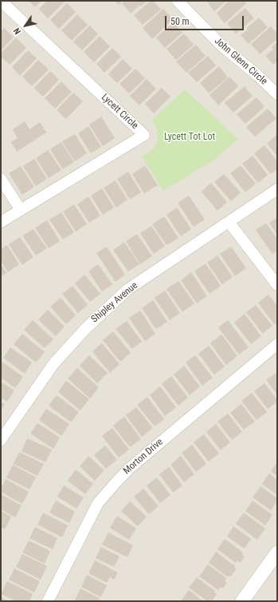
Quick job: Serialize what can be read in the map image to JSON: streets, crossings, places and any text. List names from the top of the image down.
{
  "streets": {
    "street": [
      "John Glenn Circle",
      "Lycett Circle",
      "Shipley Avenue",
      "Morton Drive"
    ]
  },
  "parks": ["Lycett Tot Lot"],
  "scale_bar": "50 m",
  "north": "bottom left"
}
